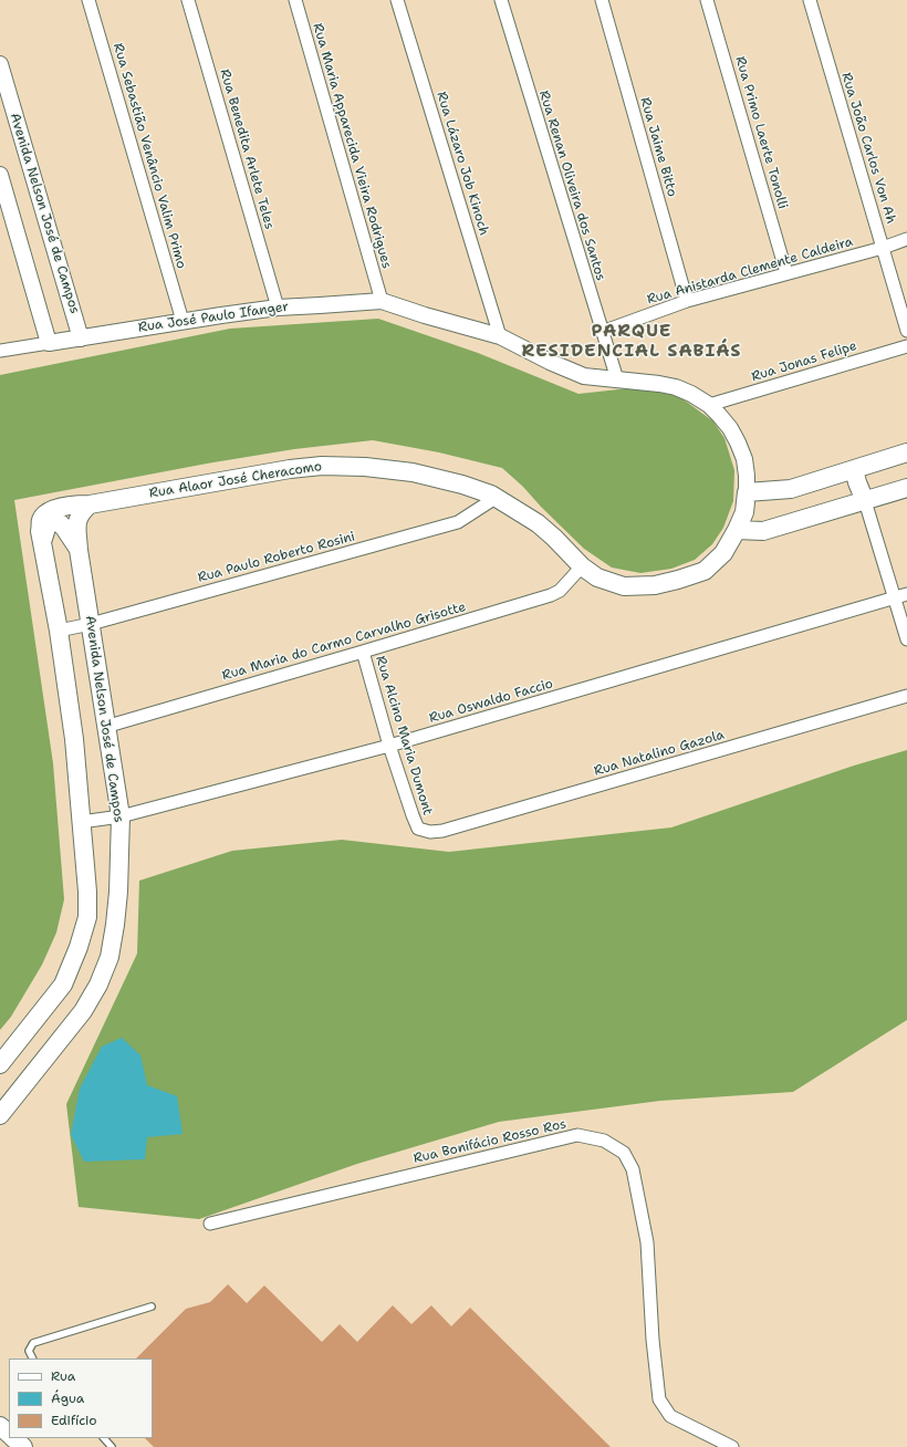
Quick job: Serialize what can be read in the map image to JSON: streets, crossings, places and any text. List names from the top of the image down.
{
  "streets": {
    "main road": ["Avenida Nelson José de Campos", "Rua Alaor José Cheracomo"],
    "street": [
      "Rua Primo Laerte Tonolli",
      "Rua Maria Apparecida Vieira Rodrigues",
      "Rua Jaime Bitto",
      "Rua João Carlos Von Ah",
      "Rua Benedita Arlete Teles",
      "Rua Sebastião Venâncio Valim Primo",
      "Rua Lázaro Job Kinoch",
      "Rua Renan Oliveira dos Santos",
      "Rua Anistarda Clemente Caldeira",
      "Rua José Paulo Ifanger",
      "Rua Jonas Felipe",
      "Rua Paulo Roberto Rosini",
      "Rua Maria do Carmo Carvalho Grisotte",
      "Rua Oswaldo Faccio",
      "Rua Alcino Maria Dumont",
      "Rua Natalino Gazola",
      "Rua Bonifácio Rosso Ros"
    ]
  },
  "crossings": [
    ["Rua Primo Laerte Tonolli", "Rua Anistarda Clemente Caldeira"],
    ["Rua Maria Apparecida Vieira Rodrigues", "Rua José Paulo Ifanger"],
    ["Rua Jaime Bitto", "Rua Anistarda Clemente Caldeira"],
    ["Rua João Carlos Von Ah", "Rua Anistarda Clemente Caldeira"],
    ["Rua Benedita Arlete Teles", "Rua José Paulo Ifanger"],
    ["Rua Sebastião Venâncio Valim Primo", "Rua José Paulo Ifanger"],
    ["Rua Lázaro Job Kinoch", "Rua José Paulo Ifanger"],
    ["Rua Renan Oliveira dos Santos", "Rua Anistarda Clemente Caldeira"],
    ["Rua Renan Oliveira dos Santos", "Rua José Paulo Ifanger"],
    ["Avenida Nelson José de Campos", "Rua José Paulo Ifanger"],
    ["Avenida Nelson José de Campos", "Rua Alaor José Cheracomo"],
    ["Avenida Nelson José de Campos", "Rua Paulo Roberto Rosini"],
    ["Avenida Nelson José de Campos", "Rua Maria do Carmo Carvalho Grisotte"],
    ["Avenida Nelson José de Campos", "Rua Oswaldo Faccio"],
    ["Rua José Paulo Ifanger", "Rua Jonas Felipe"],
    ["Rua José Paulo Ifanger", "Rua Alaor José Cheracomo"],
    ["Rua Alaor José Cheracomo", "Rua Paulo Roberto Rosini"],
    ["Rua Alaor José Cheracomo", "Rua Maria do Carmo Carvalho Grisotte"],
    ["Rua Maria do Carmo Carvalho Grisotte", "Rua Alcino Maria Dumont"],
    ["Rua Oswaldo Faccio", "Rua Alcino Maria Dumont"],
    ["Rua Alcino Maria Dumont", "Rua Natalino Gazola"]
  ],
  "districts": ["PARQUE RESIDENCIAL SABIÁS"],
  "legend": ["Rua", "Água", "Edifício"]
}
